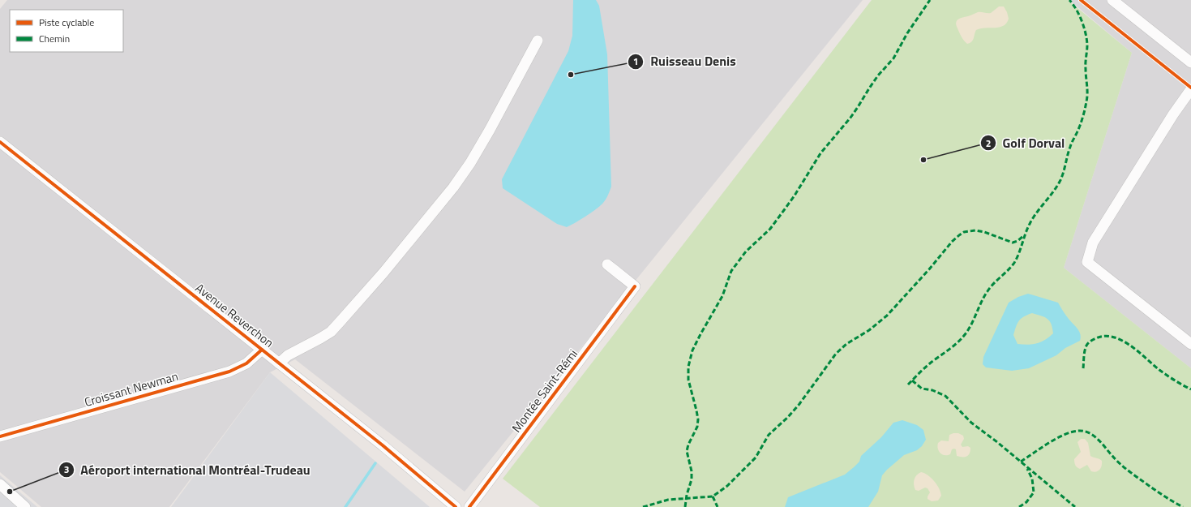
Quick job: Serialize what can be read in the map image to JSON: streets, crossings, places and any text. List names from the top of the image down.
{
  "streets": {
    "street": ["Avenue Reverchon", "Croissant Newman", "Montée Saint-Rémi"]
  },
  "crossings": [
    ["Avenue Reverchon", "Croissant Newman"]
  ],
  "places": ["Ruisseau Denis", "Golf Dorval", "Aéroport international Montréal-Trudeau"],
  "legend": ["Piste cyclable", "Chemin"]
}
